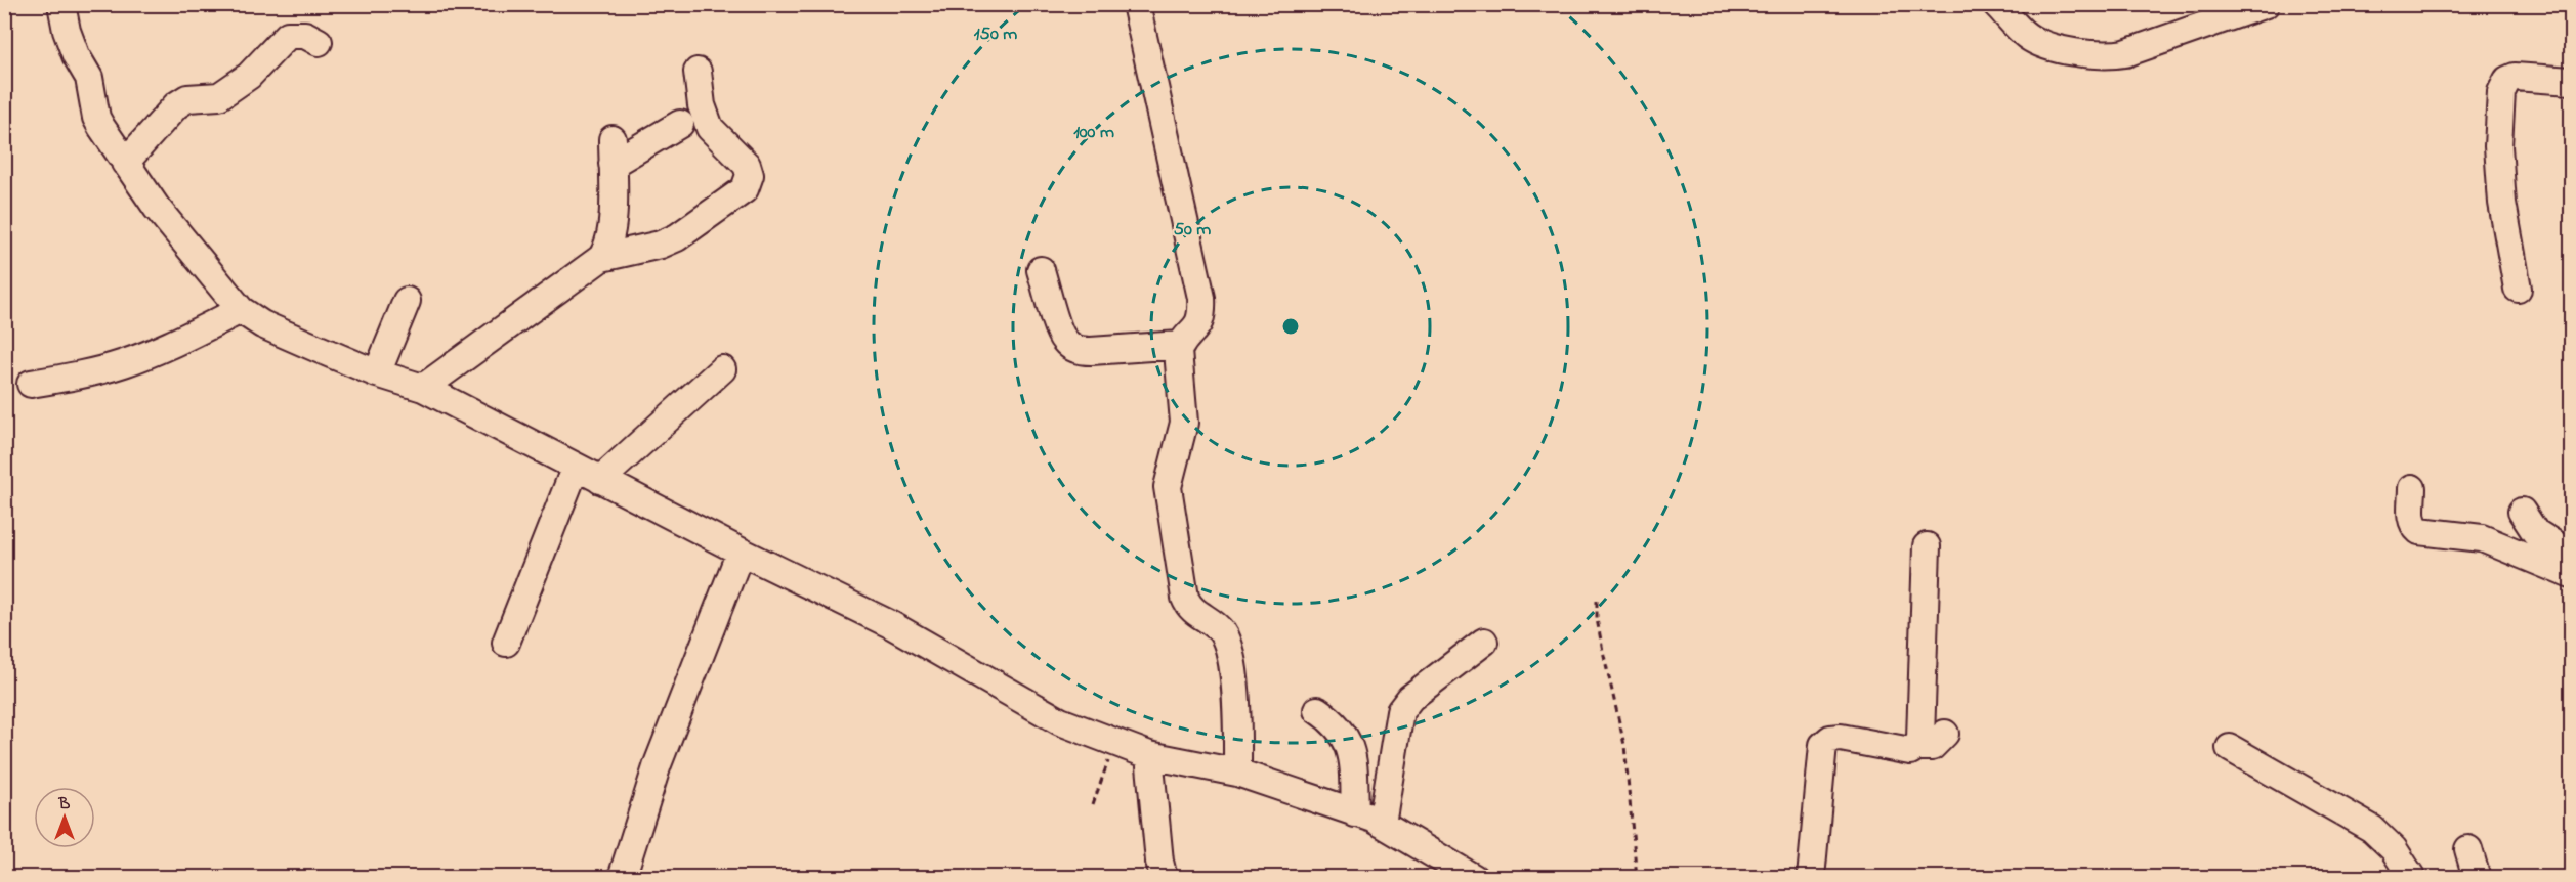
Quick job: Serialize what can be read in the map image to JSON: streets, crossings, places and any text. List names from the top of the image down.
{
  "north": "top",
  "rings": ["150 m", "100 m", "50 m"]
}
